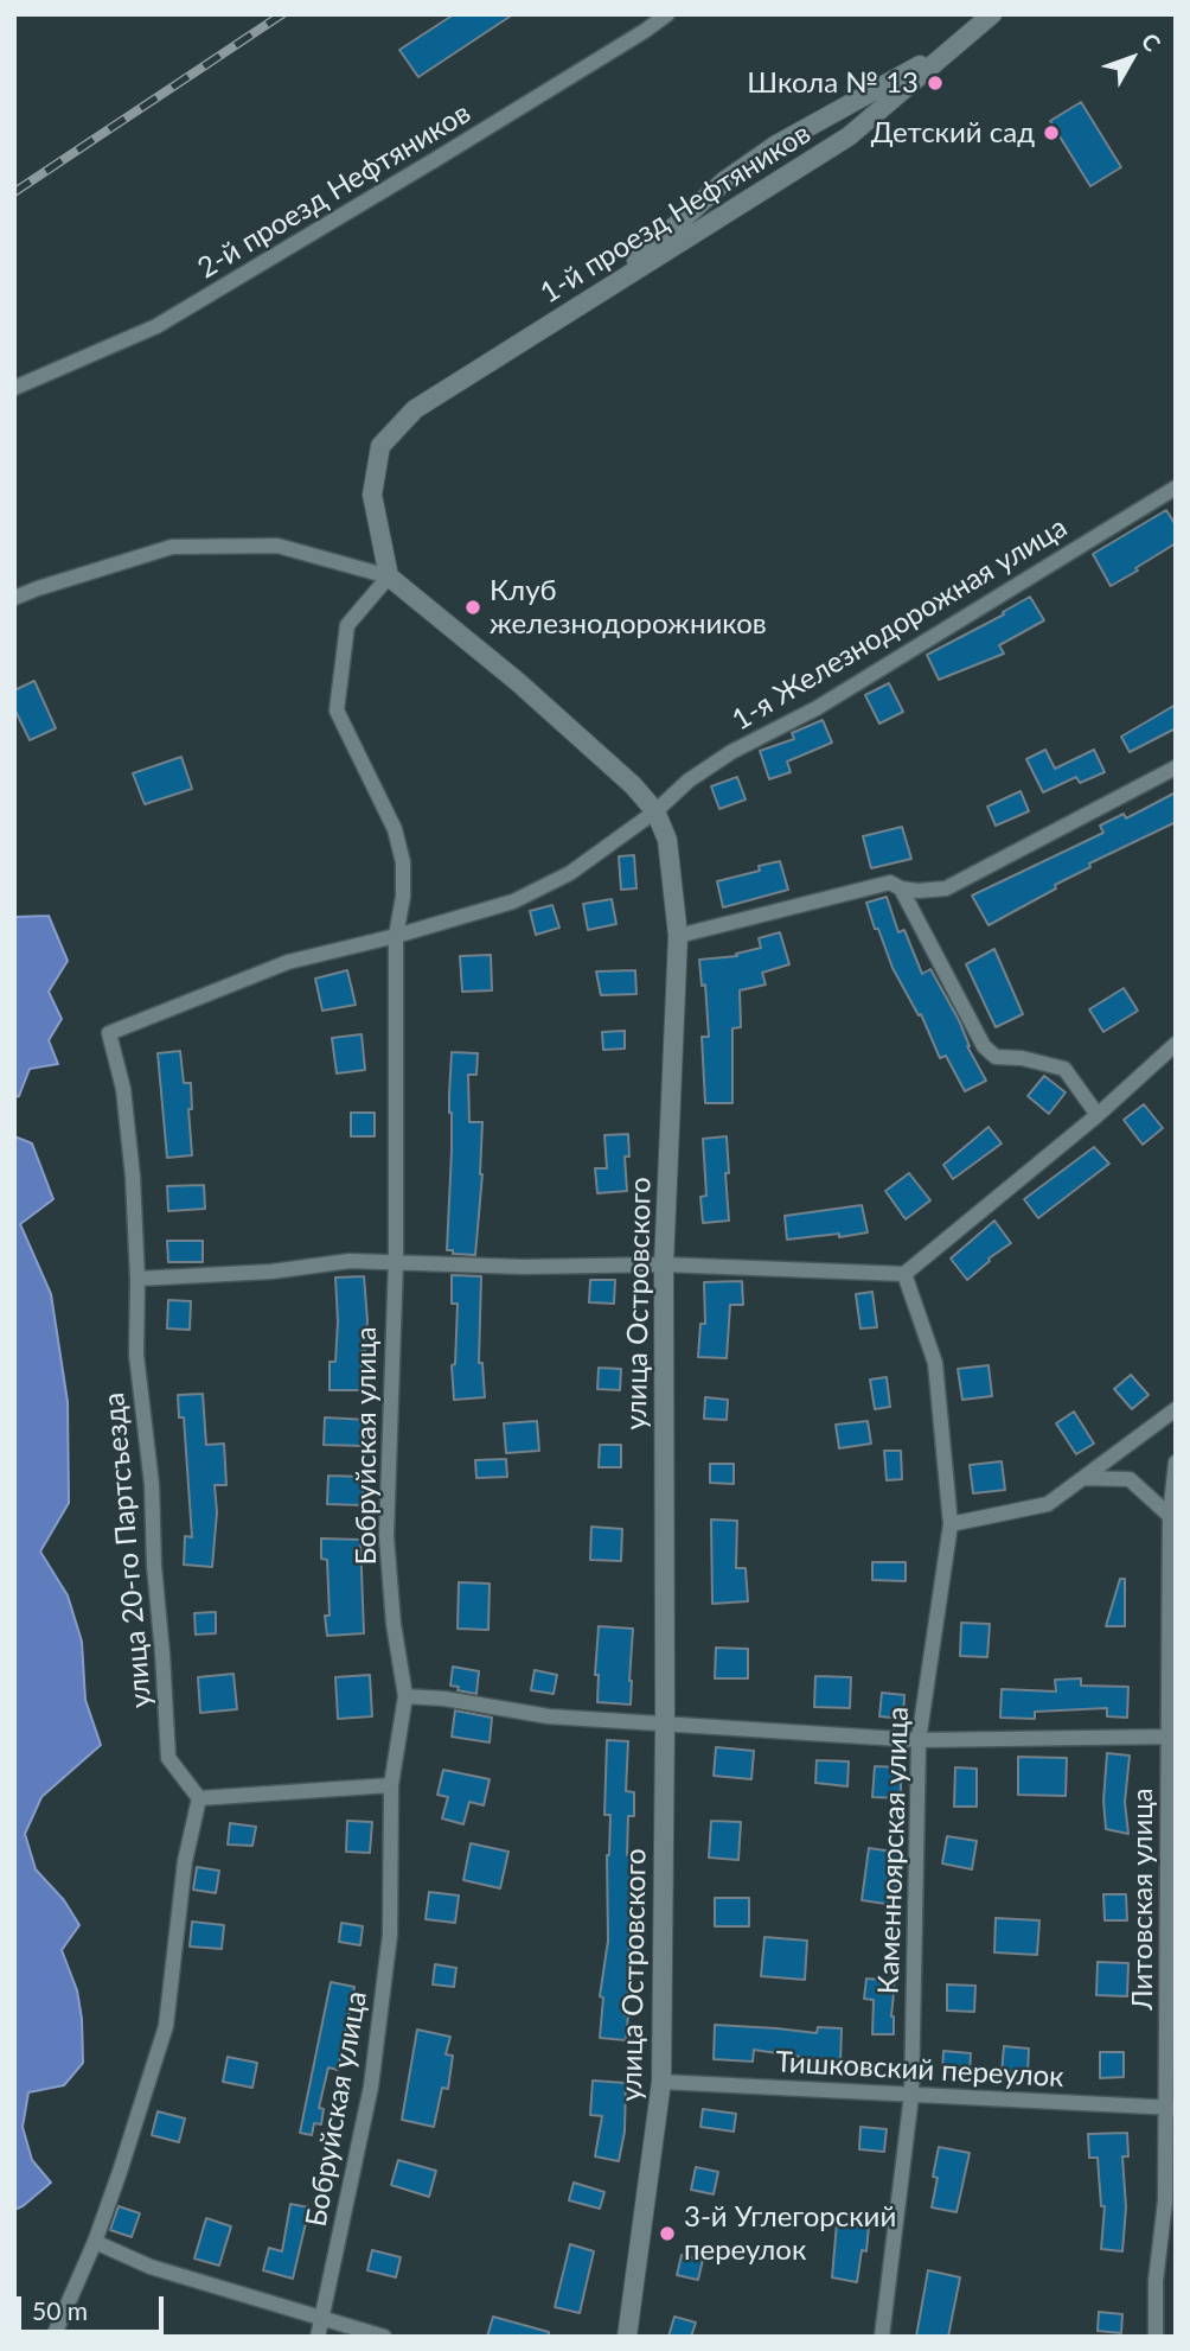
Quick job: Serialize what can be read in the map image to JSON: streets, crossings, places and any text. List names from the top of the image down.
{
  "streets": {
    "street": [
      "2-й проезд Нефтяников",
      "1-й проезд Нефтяников",
      "1-я Железнодорожная улица",
      "улица Островского",
      "Бобруйская улица",
      "улица 20-го Партсъезда",
      "Каменноярская улица",
      "Литовская улица",
      "Тишковский переулок"
    ]
  },
  "crossings": [
    ["1-й проезд Нефтяников", "улица Островского"],
    ["1-й проезд Нефтяников", "Бобруйская улица"],
    ["1-я Железнодорожная улица", "улица Островского"],
    ["1-я Железнодорожная улица", "Бобруйская улица"],
    ["1-я Железнодорожная улица", "улица 20-го Партсъезда"],
    ["улица Островского", "Бобруйская улица"],
    ["улица Островского", "Тишковский переулок"],
    ["Бобруйская улица", "улица 20-го Партсъезда"],
    ["Каменноярская улица", "Тишковский переулок"],
    ["Литовская улица", "Тишковский переулок"]
  ],
  "places": [
    "Школа № 13",
    "Детский сад",
    "Клуб железнодорожников",
    "3-й Углегорский переулок"
  ],
  "scale_bar": "50 m",
  "north": "top right"
}
